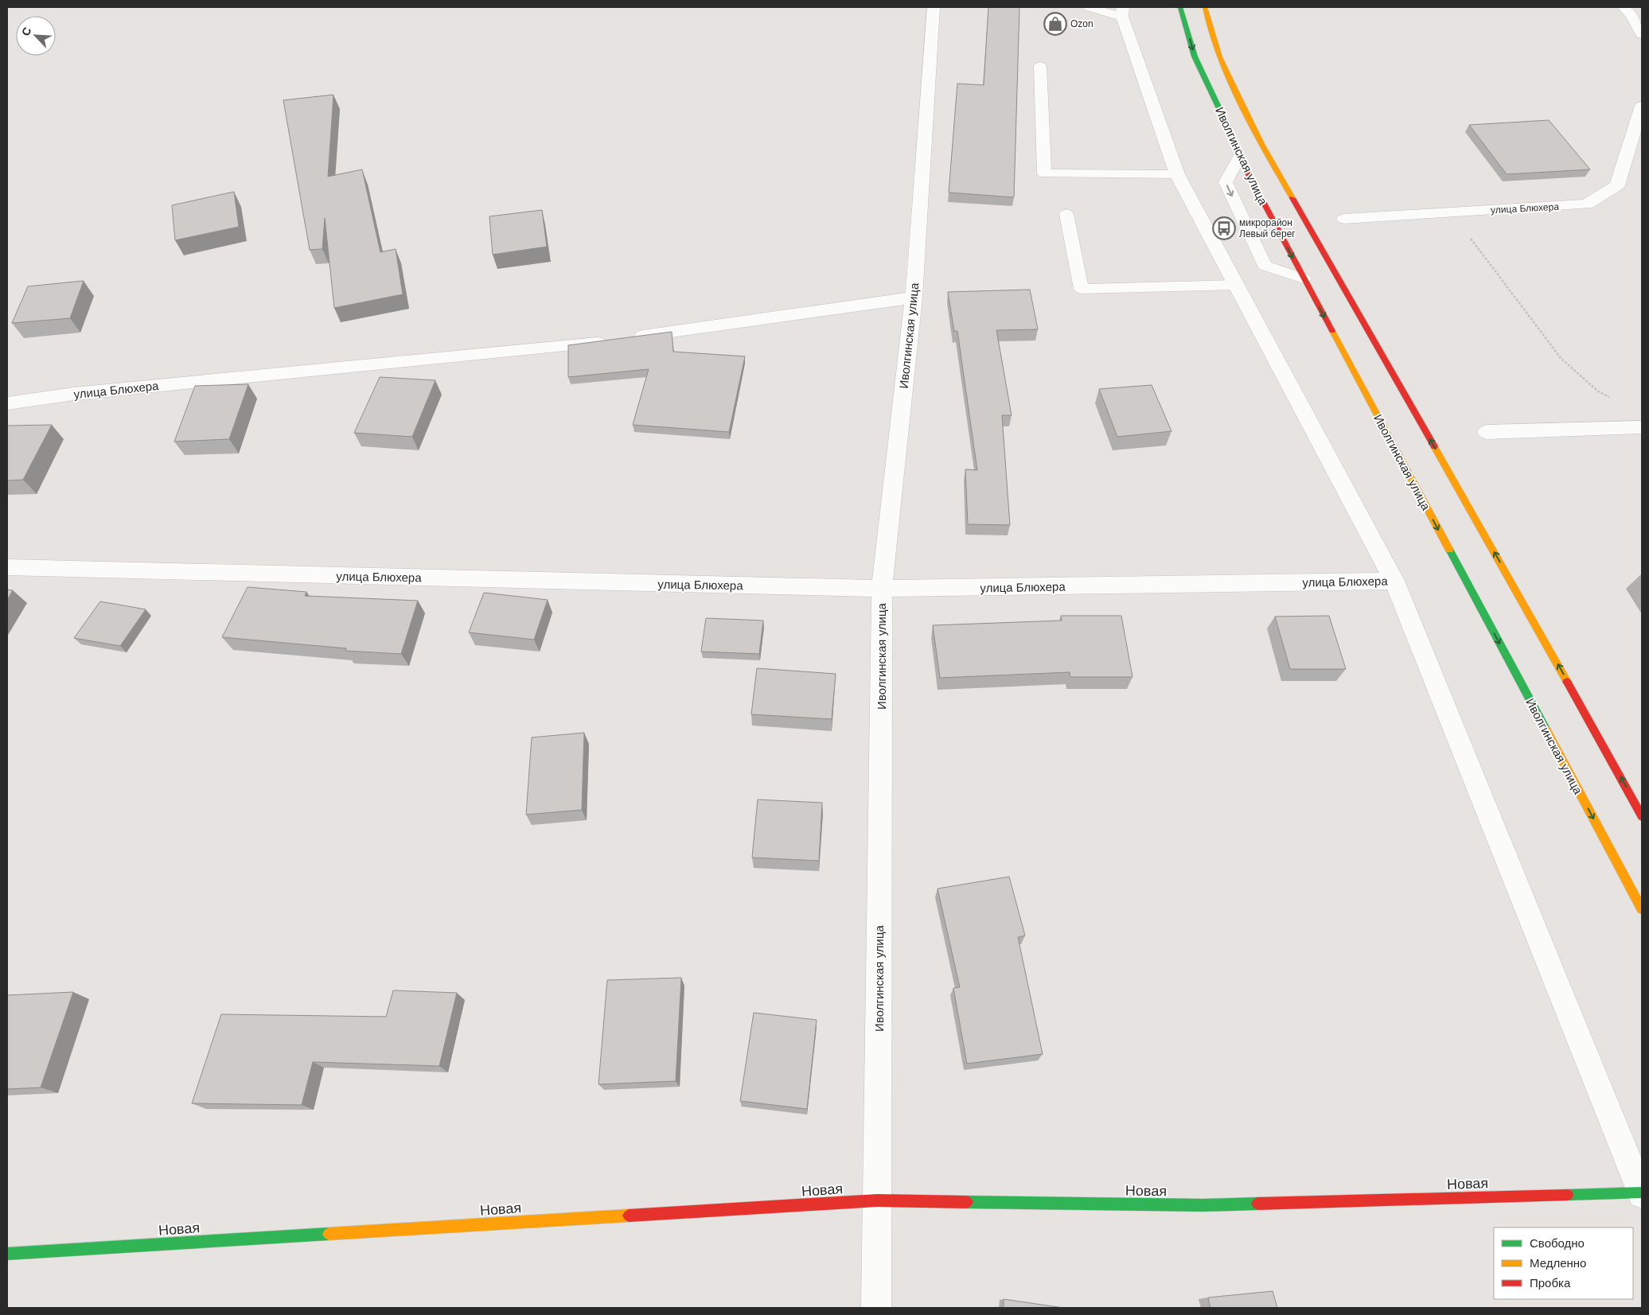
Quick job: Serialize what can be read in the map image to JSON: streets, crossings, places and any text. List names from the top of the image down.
{
  "streets": {
    "main road": ["Иволгинская улица", "Новая"],
    "street": ["улица Блюхера"]
  },
  "crossings": [
    ["Иволгинская улица", "улица Блюхера"],
    ["Иволгинская улица", "Новая"]
  ],
  "places": {
    "shop": ["Ozon"],
    "bus stop": ["микрорайон Левый берег"]
  },
  "legend": ["Свободно", "Медленно", "Пробка"],
  "north": "top left"
}
